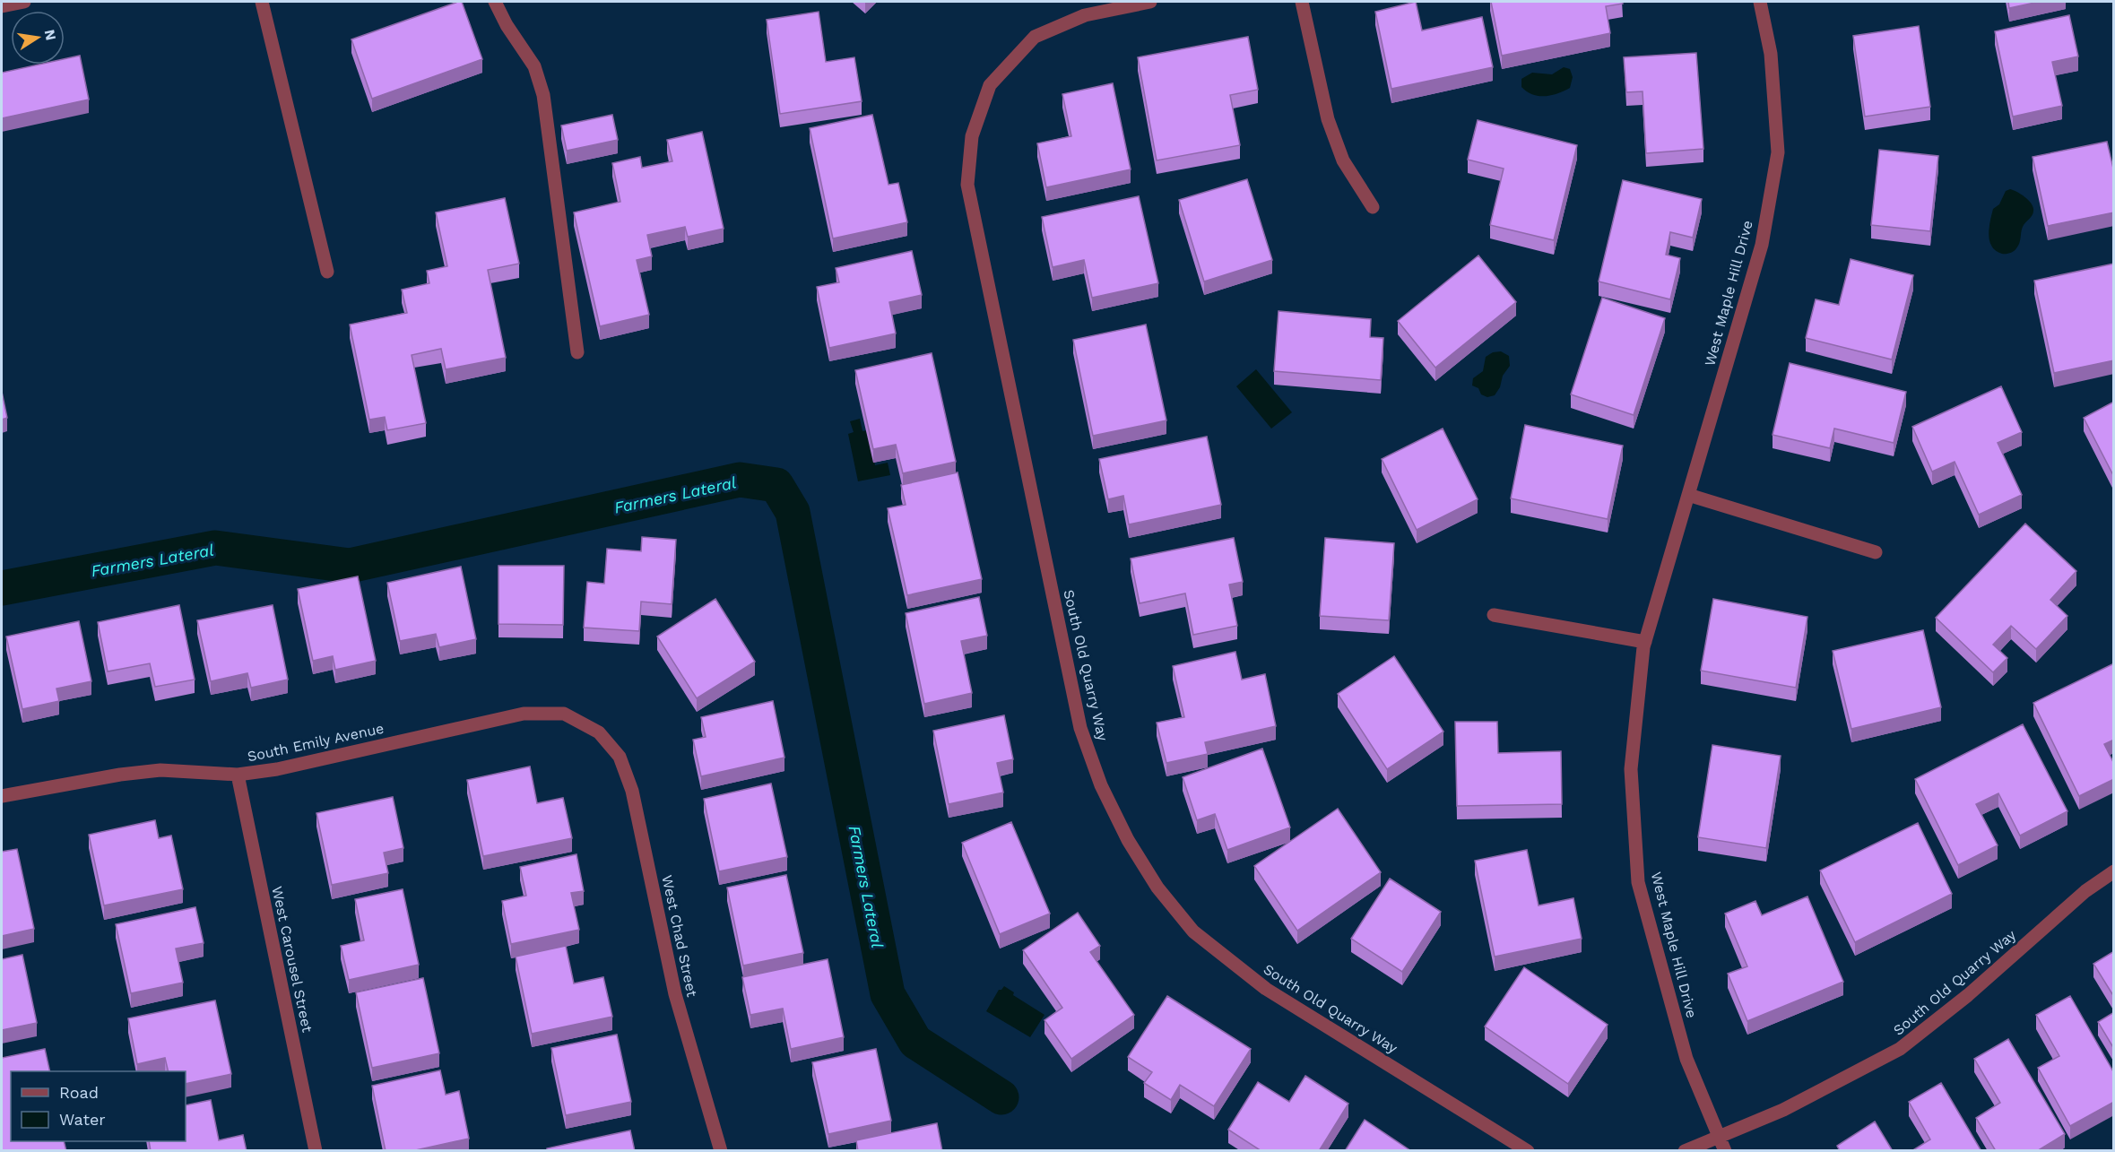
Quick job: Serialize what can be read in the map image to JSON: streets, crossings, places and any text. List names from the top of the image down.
{
  "streets": {
    "street": [
      "West Maple Hill Drive",
      "South Old Quarry Way",
      "South Emily Avenue",
      "West Chad Street",
      "West Carousel Street"
    ]
  },
  "crossings": [
    ["West Maple Hill Drive", "South Old Quarry Way"],
    ["South Emily Avenue", "West Chad Street"],
    ["South Emily Avenue", "West Carousel Street"]
  ],
  "water": ["Farmers Lateral"],
  "legend": ["Road", "Water"],
  "north": "right"
}
